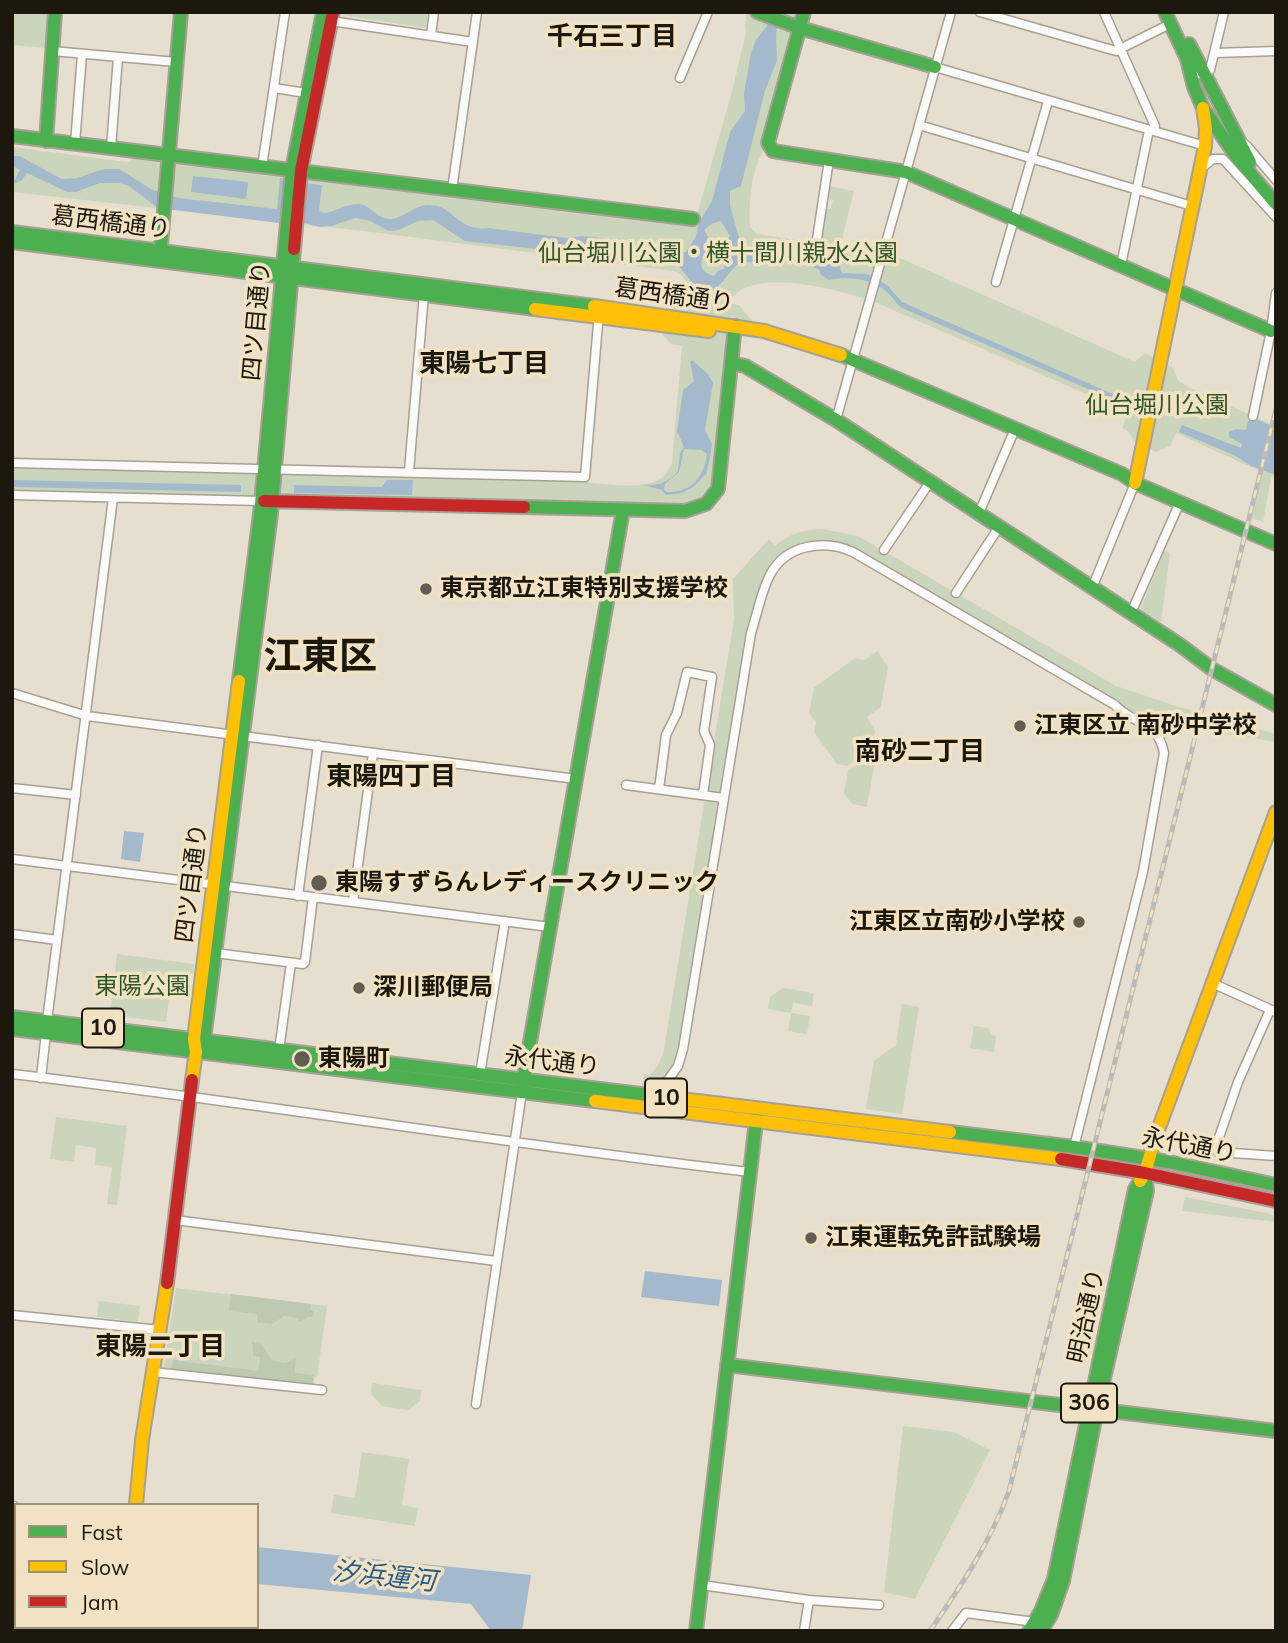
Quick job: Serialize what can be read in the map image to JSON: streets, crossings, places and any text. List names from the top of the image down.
{
  "streets": {
    "main road": [
      "葛西橋通り",
      "四ツ目通り",
      "10",
      "永代通り",
      "明治通り",
      "306"
    ]
  },
  "crossings": [
    ["葛西橋通り", "四ツ目通り"],
    ["四ツ目通り", "永代通り"],
    ["永代通り", "明治通り"]
  ],
  "districts": [
    "千石三丁目",
    "東陽七丁目",
    "江東区",
    "南砂二丁目",
    "東陽四丁目",
    "東陽二丁目"
  ],
  "water": ["汐浜運河"],
  "parks": ["仙台堀川公園・横十間川親水公園", "仙台堀川公園", "東陽公園"],
  "places": [
    "東京都立江東特別支援学校",
    "江東区立 南砂中学校",
    "東陽すずらんレディースクリニック",
    "江東区立南砂小学校",
    "深川郵便局",
    "東陽町",
    "江東運転免許試験場"
  ],
  "legend": ["Fast", "Slow", "Jam"]
}
